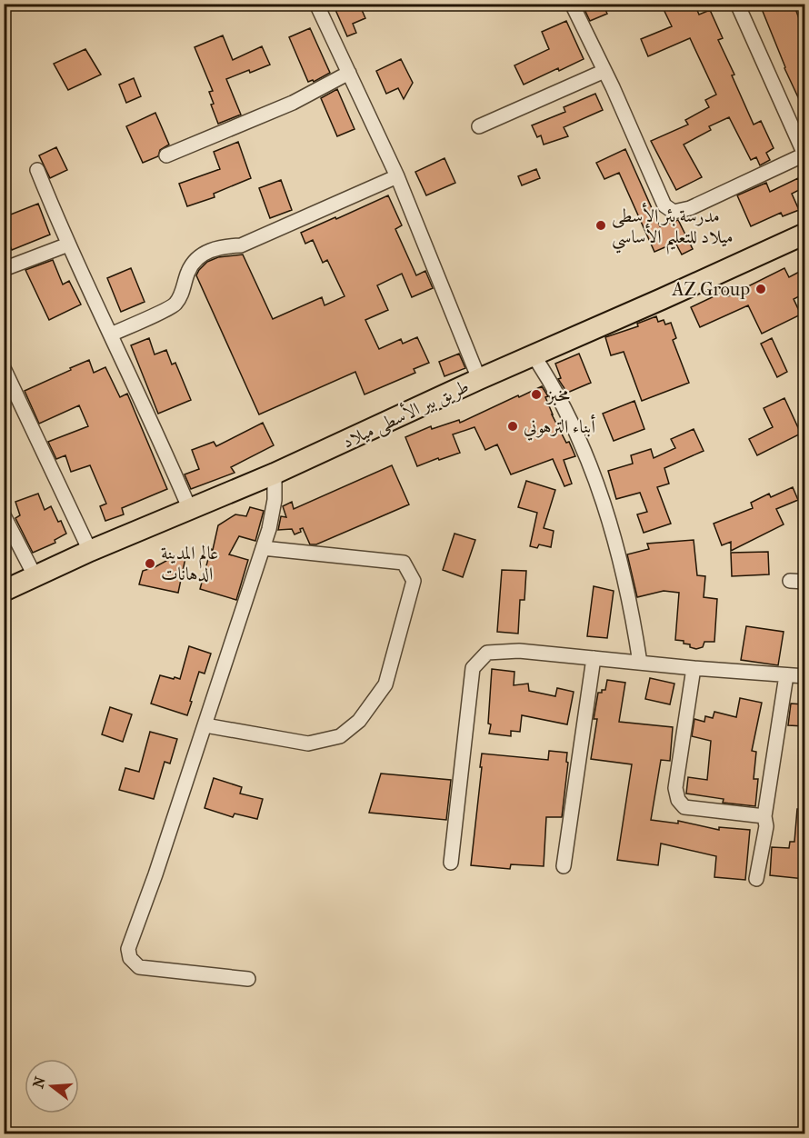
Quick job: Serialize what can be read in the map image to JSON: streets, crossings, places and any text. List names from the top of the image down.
{
  "streets": {
    "main road": ["طريق بير الأسطى ميلاد"]
  },
  "places": [
    "مدرسة بئر الأسطى ميلاد للتعليم الأساسي",
    "AZ Group",
    "مخبز",
    "أبناء الترهوني",
    "عالم المدينة الدهانات"
  ],
  "north": "left"
}
